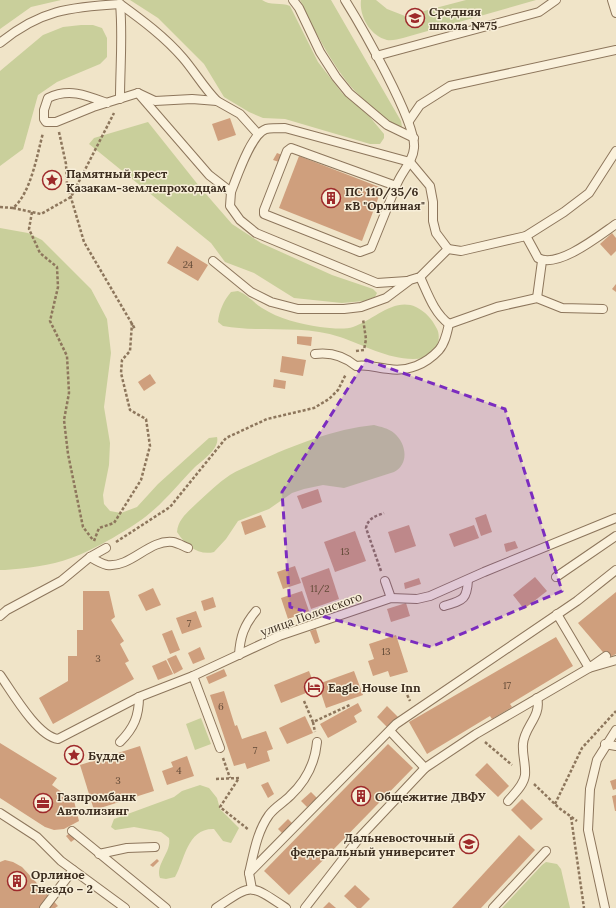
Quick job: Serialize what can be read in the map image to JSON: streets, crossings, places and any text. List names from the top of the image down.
{
  "streets": {
    "lane": ["улица Полонского"]
  },
  "places": {
    "school or university": ["Средняя школа №75", "Дальневосточный федеральный университет"],
    "place": ["Памятный крест Казакам-землепроходцам", "Будде"],
    "building": ["ПС 110/35/6 кВ \"Орлиная\"", "Общежитие ДВФУ", "Орлиное Гнездо – 2"],
    "hotel": ["Eagle House Inn"],
    "office": ["Газпромбанк Автолизинг"]
  },
  "house_numbers": [
    "24",
    "13",
    "11/2",
    "7",
    "13",
    "3",
    "17",
    "6",
    "7",
    "4",
    "3"
  ]
}
